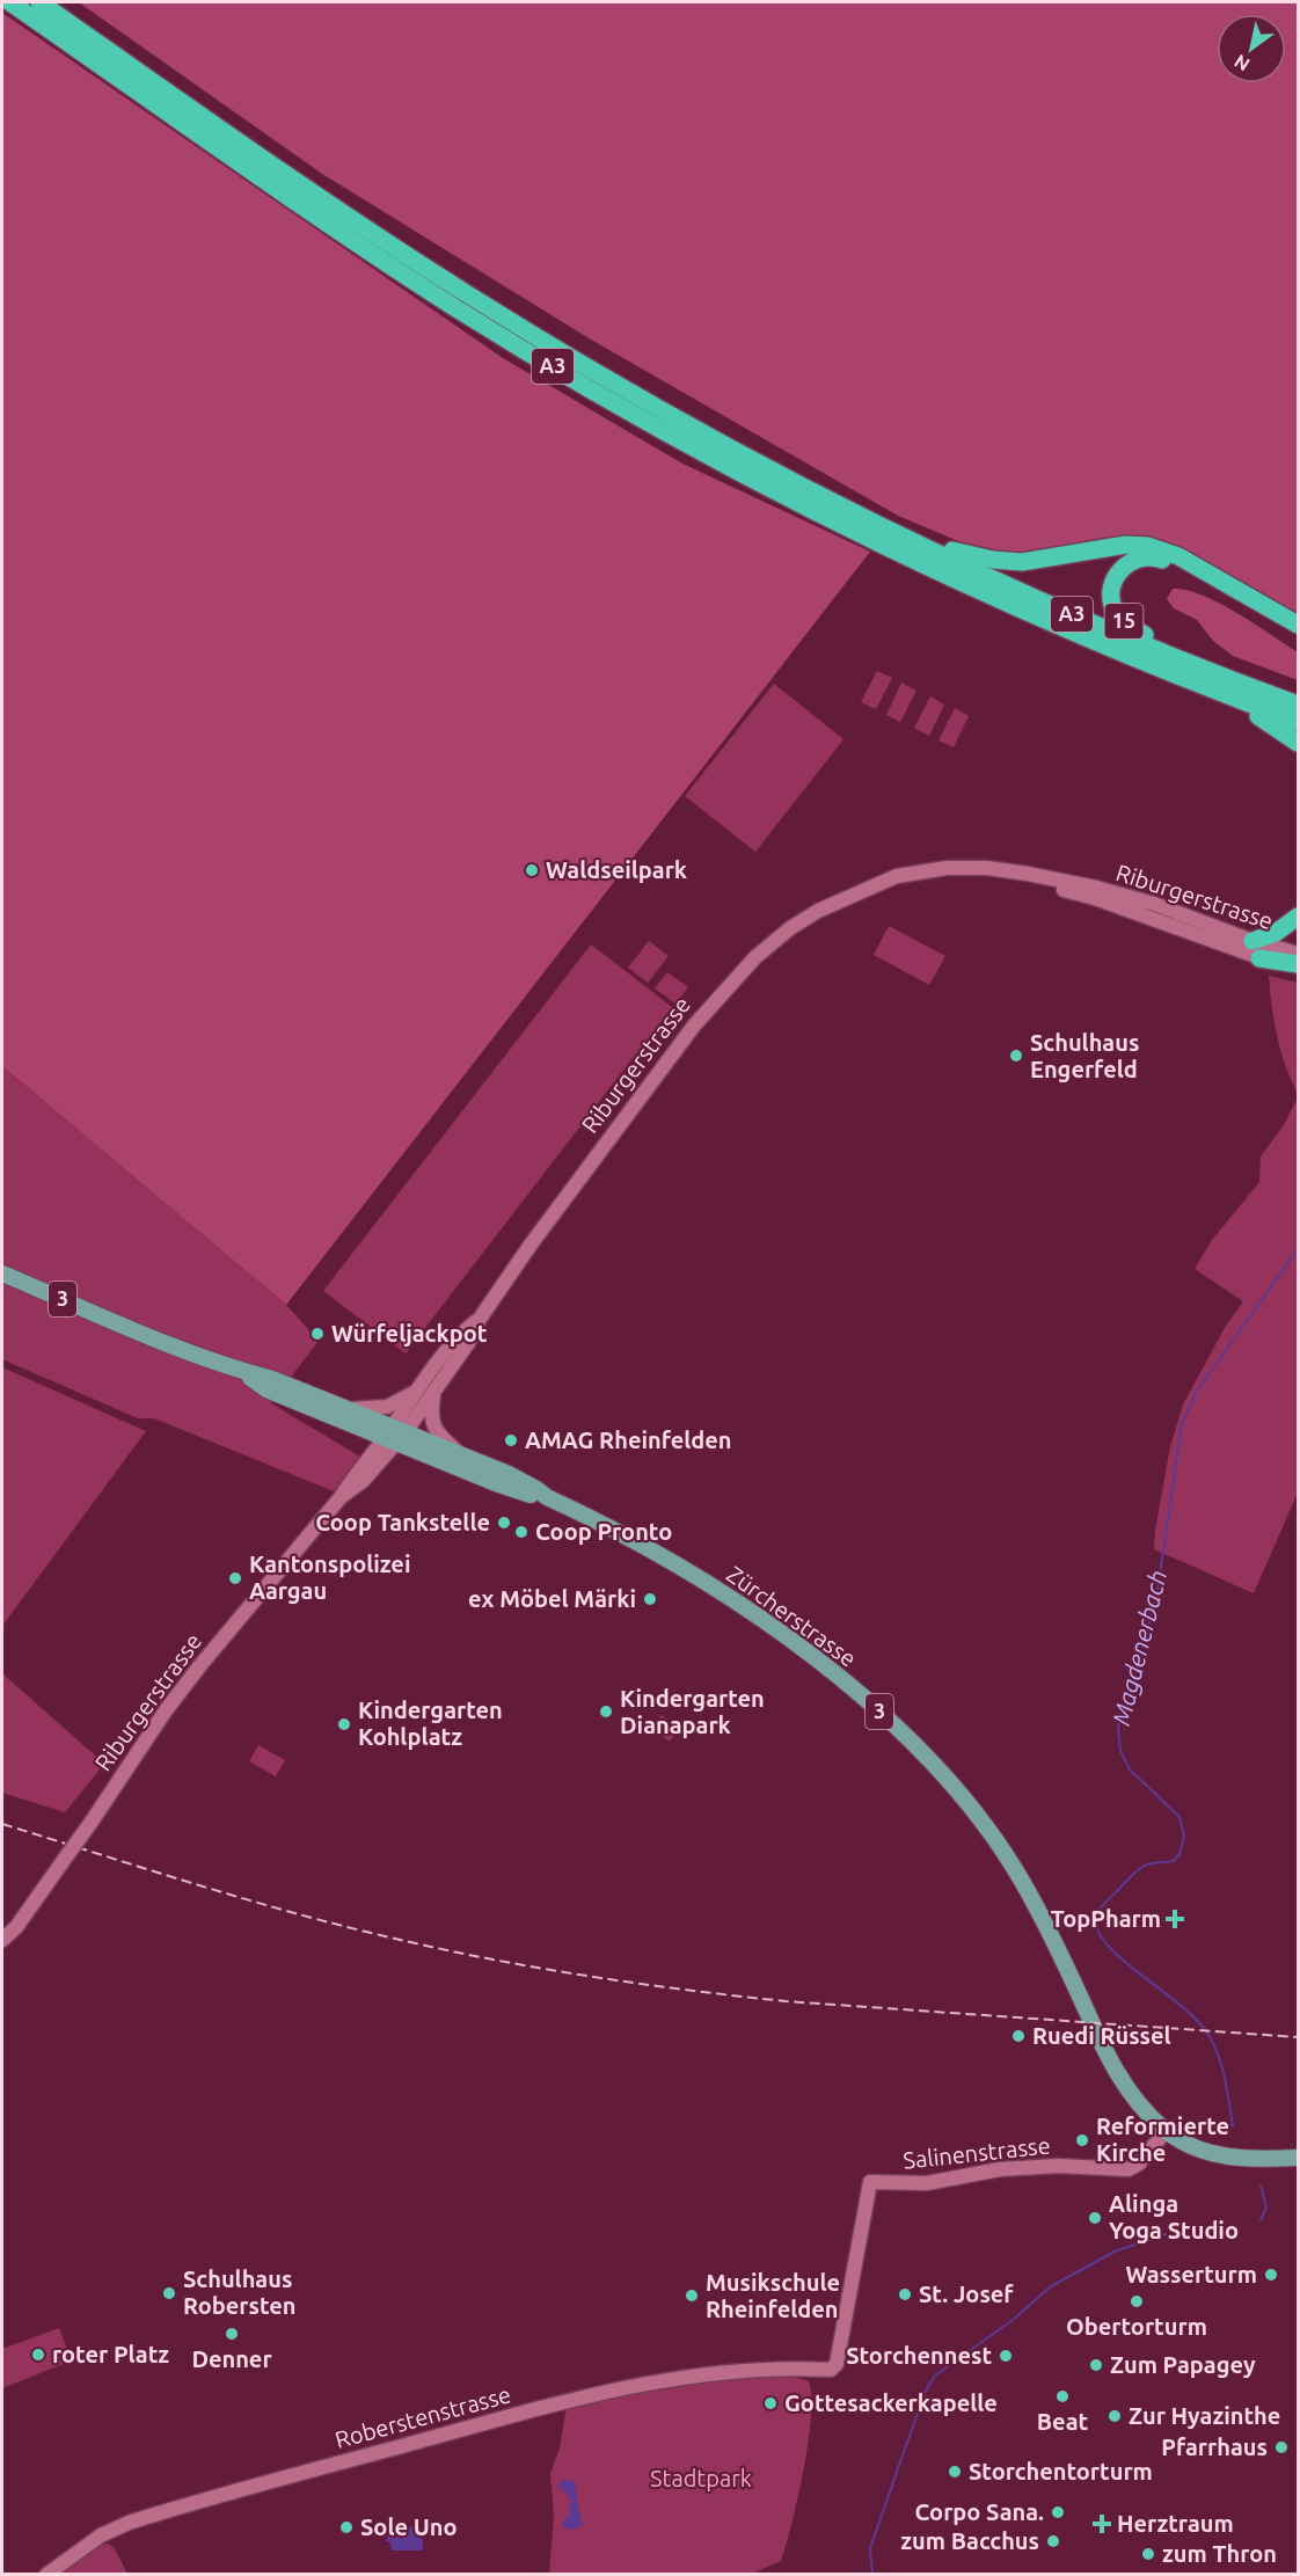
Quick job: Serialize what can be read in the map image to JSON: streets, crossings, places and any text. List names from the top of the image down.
{
  "streets": {
    "highway": ["A3", "15"],
    "main road": ["3", "Zürcherstrasse"],
    "street": ["Riburgerstrasse", "Salinenstrasse", "Roberstenstrasse"]
  },
  "crossings": [
    ["A3", "15"],
    ["Riburgerstrasse", "Zürcherstrasse"],
    ["3", "Zürcherstrasse"],
    ["3", "Salinenstrasse"],
    ["Zürcherstrasse", "Salinenstrasse"],
    ["Salinenstrasse", "Roberstenstrasse"]
  ],
  "water": ["Magdenerbach"],
  "parks": ["Stadtpark"],
  "places": {
    "other": [
      "Waldseilpark",
      "Schulhaus Engerfeld",
      "Würfeljackpot",
      "AMAG Rheinfelden",
      "Coop Tankstelle",
      "Coop Pronto",
      "Kantonspolizei Aargau",
      "ex Möbel Märki",
      "Kindergarten Dianapark",
      "Kindergarten Kohlplatz",
      "Ruedi Rüssel",
      "Reformierte Kirche",
      "Alinga Yoga Studio",
      "Wasserturm",
      "Schulhaus Robersten",
      "St. Josef",
      "Musikschule Rheinfelden",
      "Obertorturm",
      "Denner",
      "roter Platz",
      "Storchennest",
      "Zum Papagey",
      "Beat",
      "Gottesackerkapelle",
      "Zur Hyazinthe",
      "Pfarrhaus",
      "Storchentorturm",
      "Corpo Sana.",
      "Sole Uno",
      "zum Bacchus",
      "zum Thron"
    ],
    "health": ["TopPharm", "Herztraum"]
  },
  "north": "bottom left"
}
